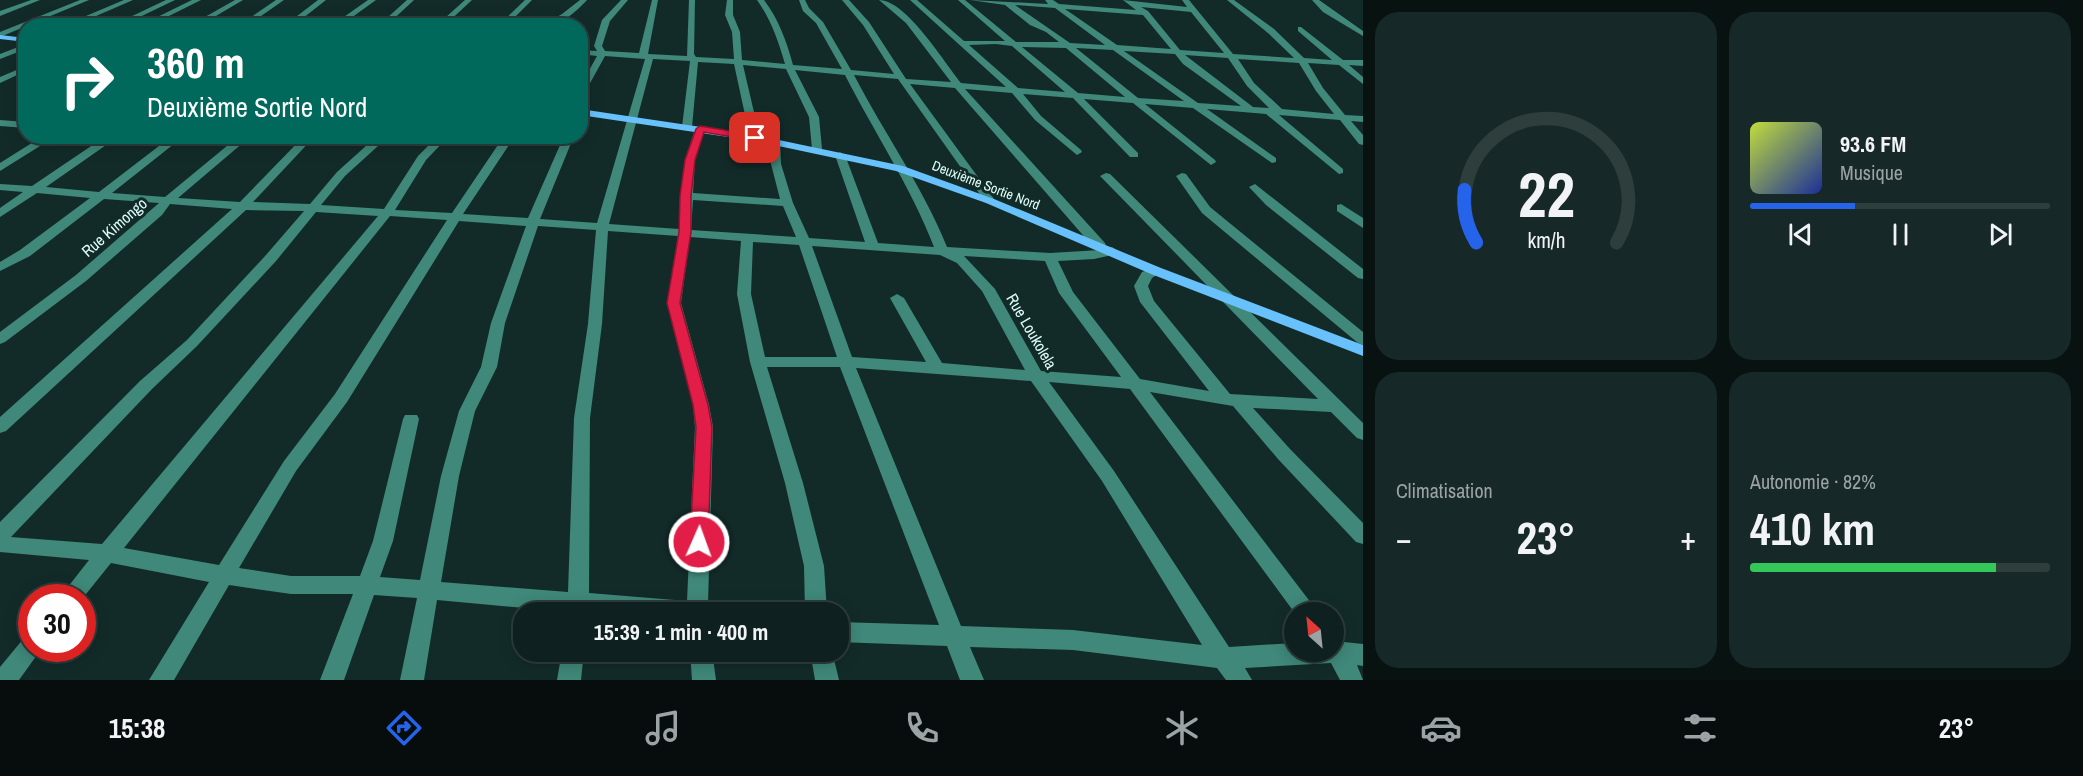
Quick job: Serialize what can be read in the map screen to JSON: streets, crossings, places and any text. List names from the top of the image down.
{
  "streets": {
    "main road": ["Deuxième Sortie Nord"],
    "street": ["Rue Kimongo", "Rue Loukolela"]
  },
  "north": "top left",
  "page": {
    "turn": ["360 m", "Deuxième Sortie Nord"],
    "song": ["93.6 FM", "Musique"],
    "tile": [
      "Climatisation",
      ["Autonomie · 82%", "410 km"]
    ],
    "heat": ["−", "23°", "+"],
    "limit": "30",
    "trip": "15:39 · 1 min · 400 m",
    "tabs": ["15:38", "23°"],
    "gauge": ["22", "km/h"]
  }
}
